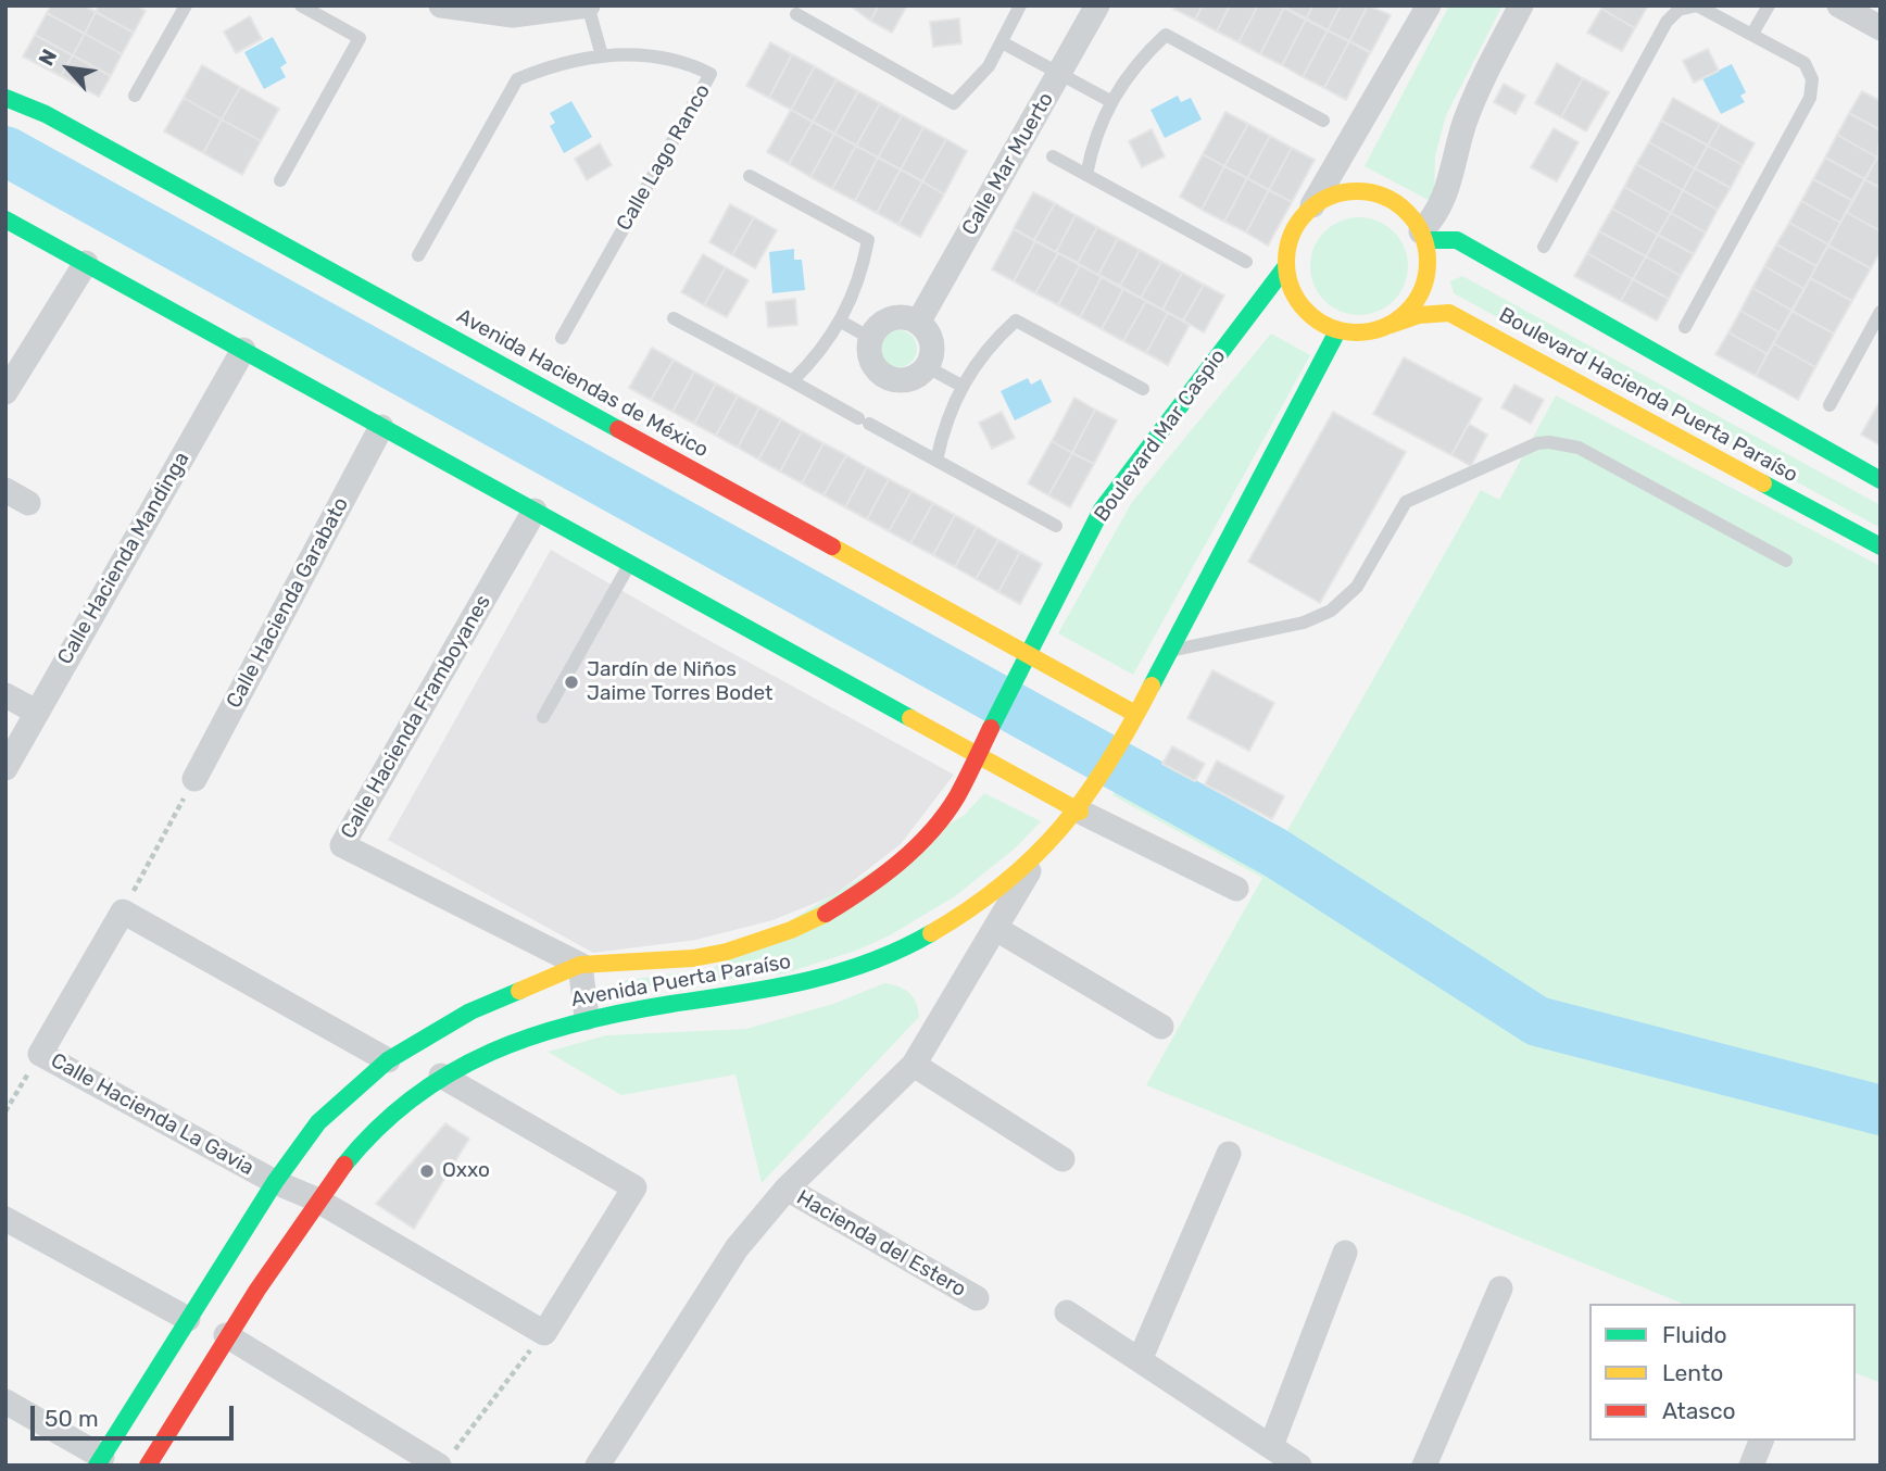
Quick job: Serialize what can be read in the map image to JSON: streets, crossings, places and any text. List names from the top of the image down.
{
  "streets": {
    "street": [
      "Calle Mar Muerto",
      "Avenida Haciendas de México",
      "Boulevard Hacienda Puerta Paraíso",
      "Boulevard Mar Caspio",
      "Calle Hacienda Mandinga",
      "Calle Hacienda Garabato",
      "Calle Hacienda Framboyanes",
      "Avenida Puerta Paraíso",
      "Calle Hacienda La Gavia",
      "Hacienda del Estero"
    ],
    "lane": ["Calle Lago Ranco"]
  },
  "crossings": [
    ["Avenida Haciendas de México", "Boulevard Mar Caspio"],
    ["Boulevard Hacienda Puerta Paraíso", "Boulevard Mar Caspio"],
    ["Boulevard Mar Caspio", "Avenida Puerta Paraíso"],
    ["Calle Hacienda Framboyanes", "Avenida Puerta Paraíso"],
    ["Avenida Puerta Paraíso", "Calle Hacienda La Gavia"]
  ],
  "places": ["Jardín de Niños Jaime Torres Bodet", "Oxxo"],
  "legend": ["Fluido", "Lento", "Atasco"],
  "scale_bar": "50 m",
  "north": "top left"
}
